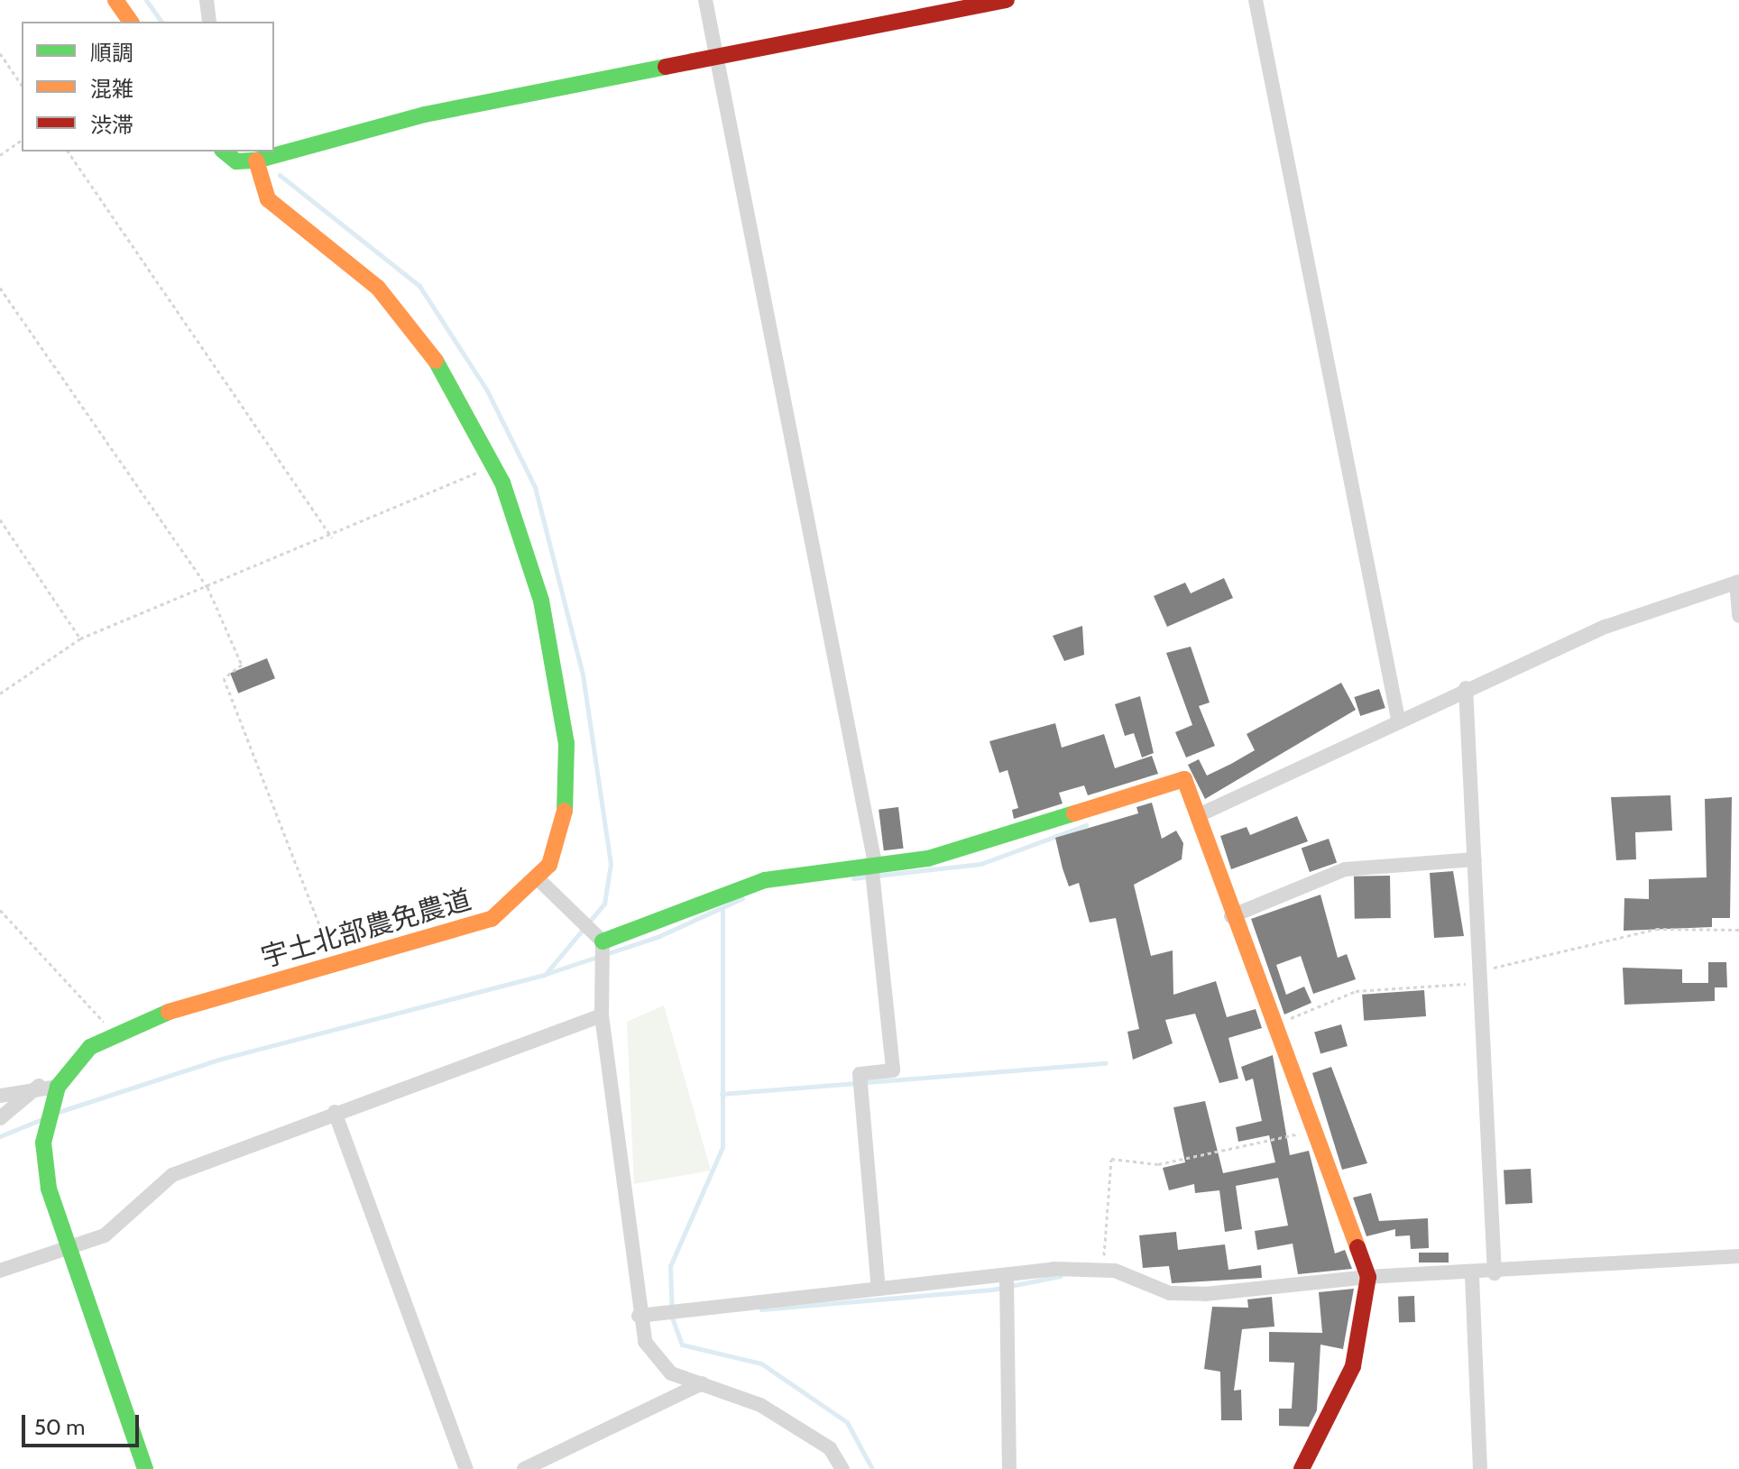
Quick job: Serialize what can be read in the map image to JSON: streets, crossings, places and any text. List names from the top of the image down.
{
  "streets": {
    "street": ["宇土北部農免農道"]
  },
  "legend": ["順調", "混雑", "渋滞"],
  "scale_bar": "50 m"
}
